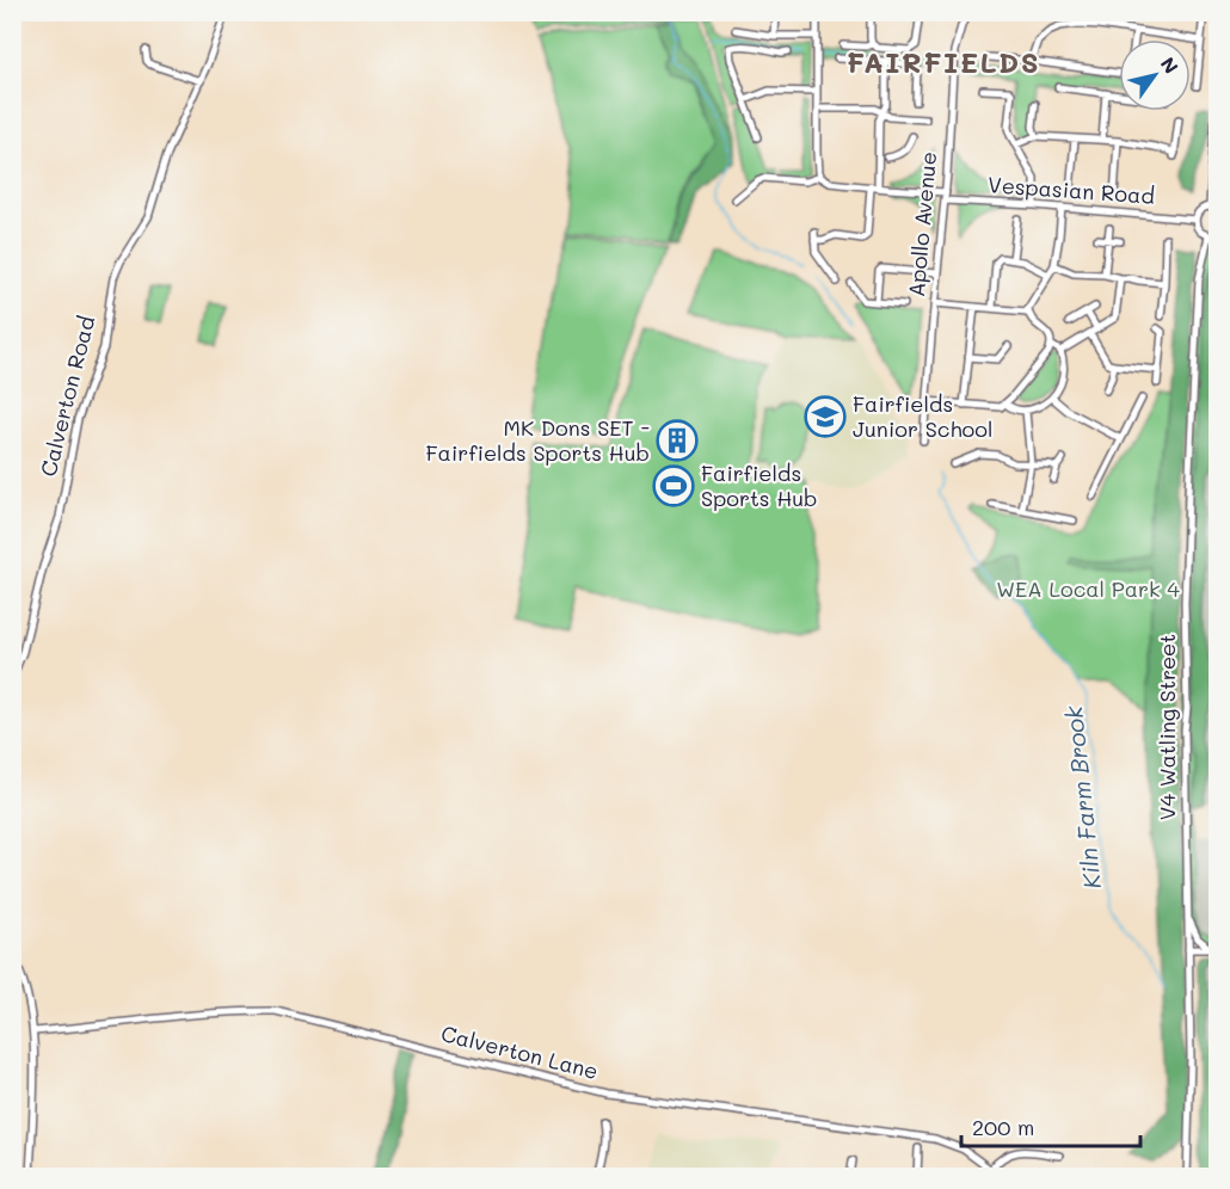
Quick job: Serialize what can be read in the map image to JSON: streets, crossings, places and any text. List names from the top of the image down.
{
  "streets": {
    "street": [
      "Vespasian Road",
      "Apollo Avenue",
      "Calverton Road",
      "V4 Watling Street",
      "Calverton Lane"
    ]
  },
  "crossings": [
    ["Vespasian Road", "Apollo Avenue"]
  ],
  "districts": ["FAIRFIELDS"],
  "water": ["Kiln Farm Brook"],
  "parks": ["WEA Local Park 4"],
  "places": {
    "school or university": ["Fairfields Junior School"],
    "building": ["MK Dons SET - Fairfields Sports Hub"],
    "sports": ["Fairfields Sports Hub"]
  },
  "scale_bar": "200 m",
  "north": "top right"
}
